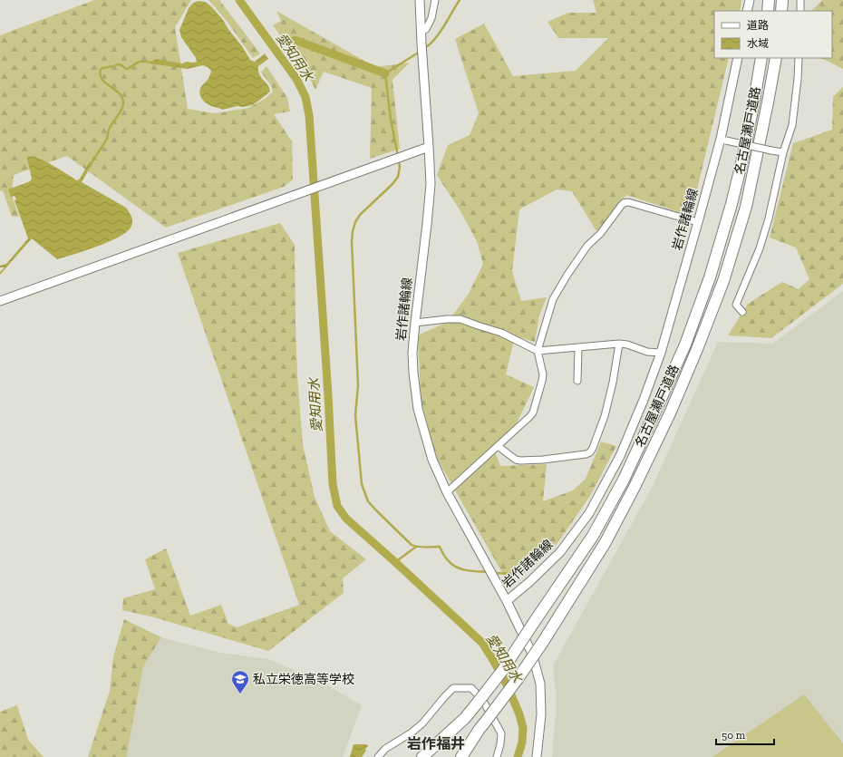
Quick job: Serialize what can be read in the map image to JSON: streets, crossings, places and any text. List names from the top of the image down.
{
  "streets": {
    "highway": ["名古屋瀬戸道路"],
    "main road": ["岩作諸輪線"]
  },
  "districts": ["岩作福井"],
  "water": ["愛知用水"],
  "places": {
    "school or university": ["私立栄徳高等学校"]
  },
  "legend": ["道路", "水域"],
  "scale_bar": "50 m"
}
